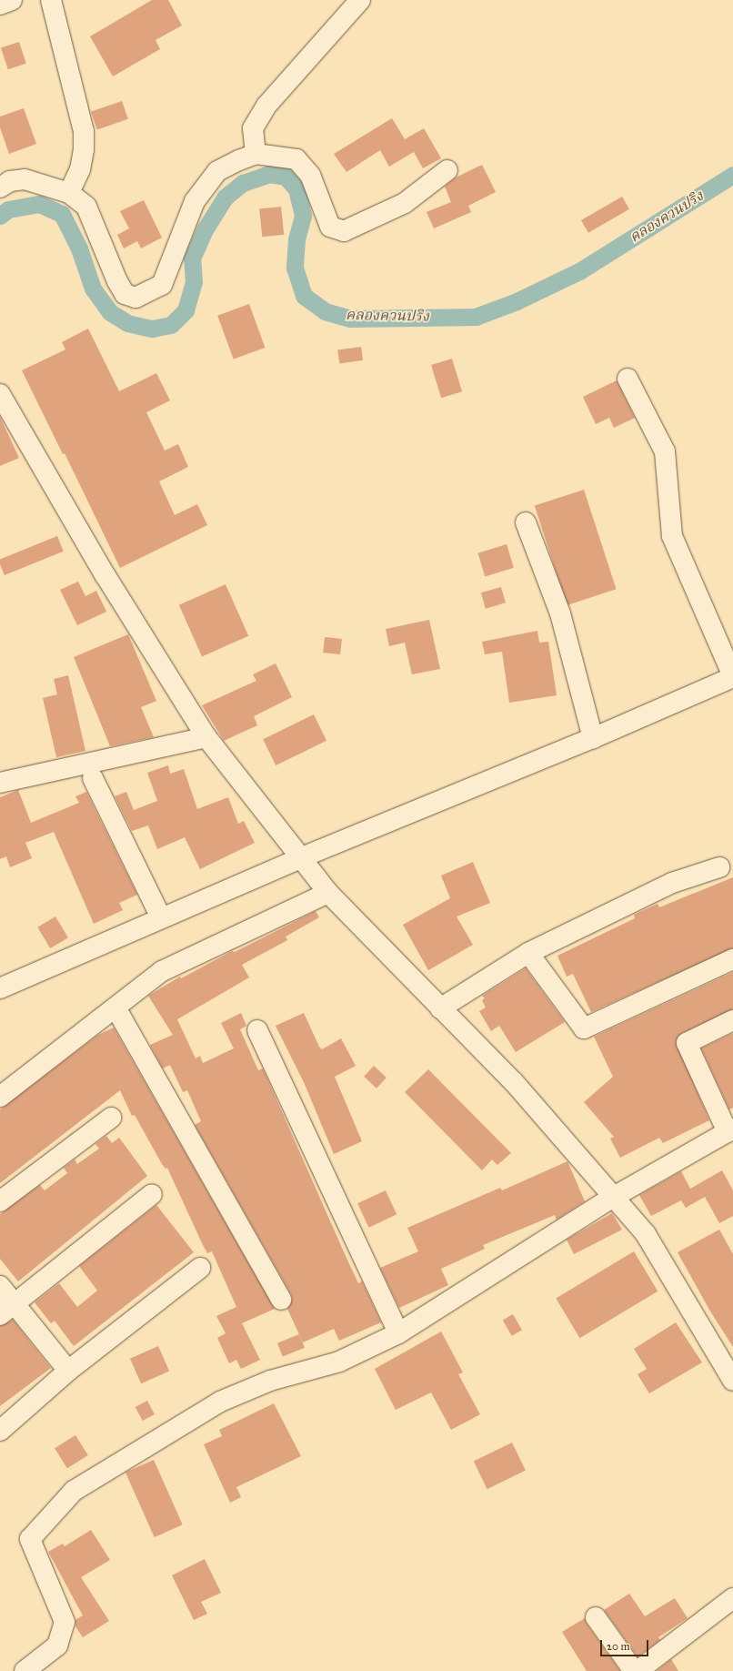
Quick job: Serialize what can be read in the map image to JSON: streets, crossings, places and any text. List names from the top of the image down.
{
  "water": ["คลองควนปริง"],
  "scale_bar": "20 m"
}
